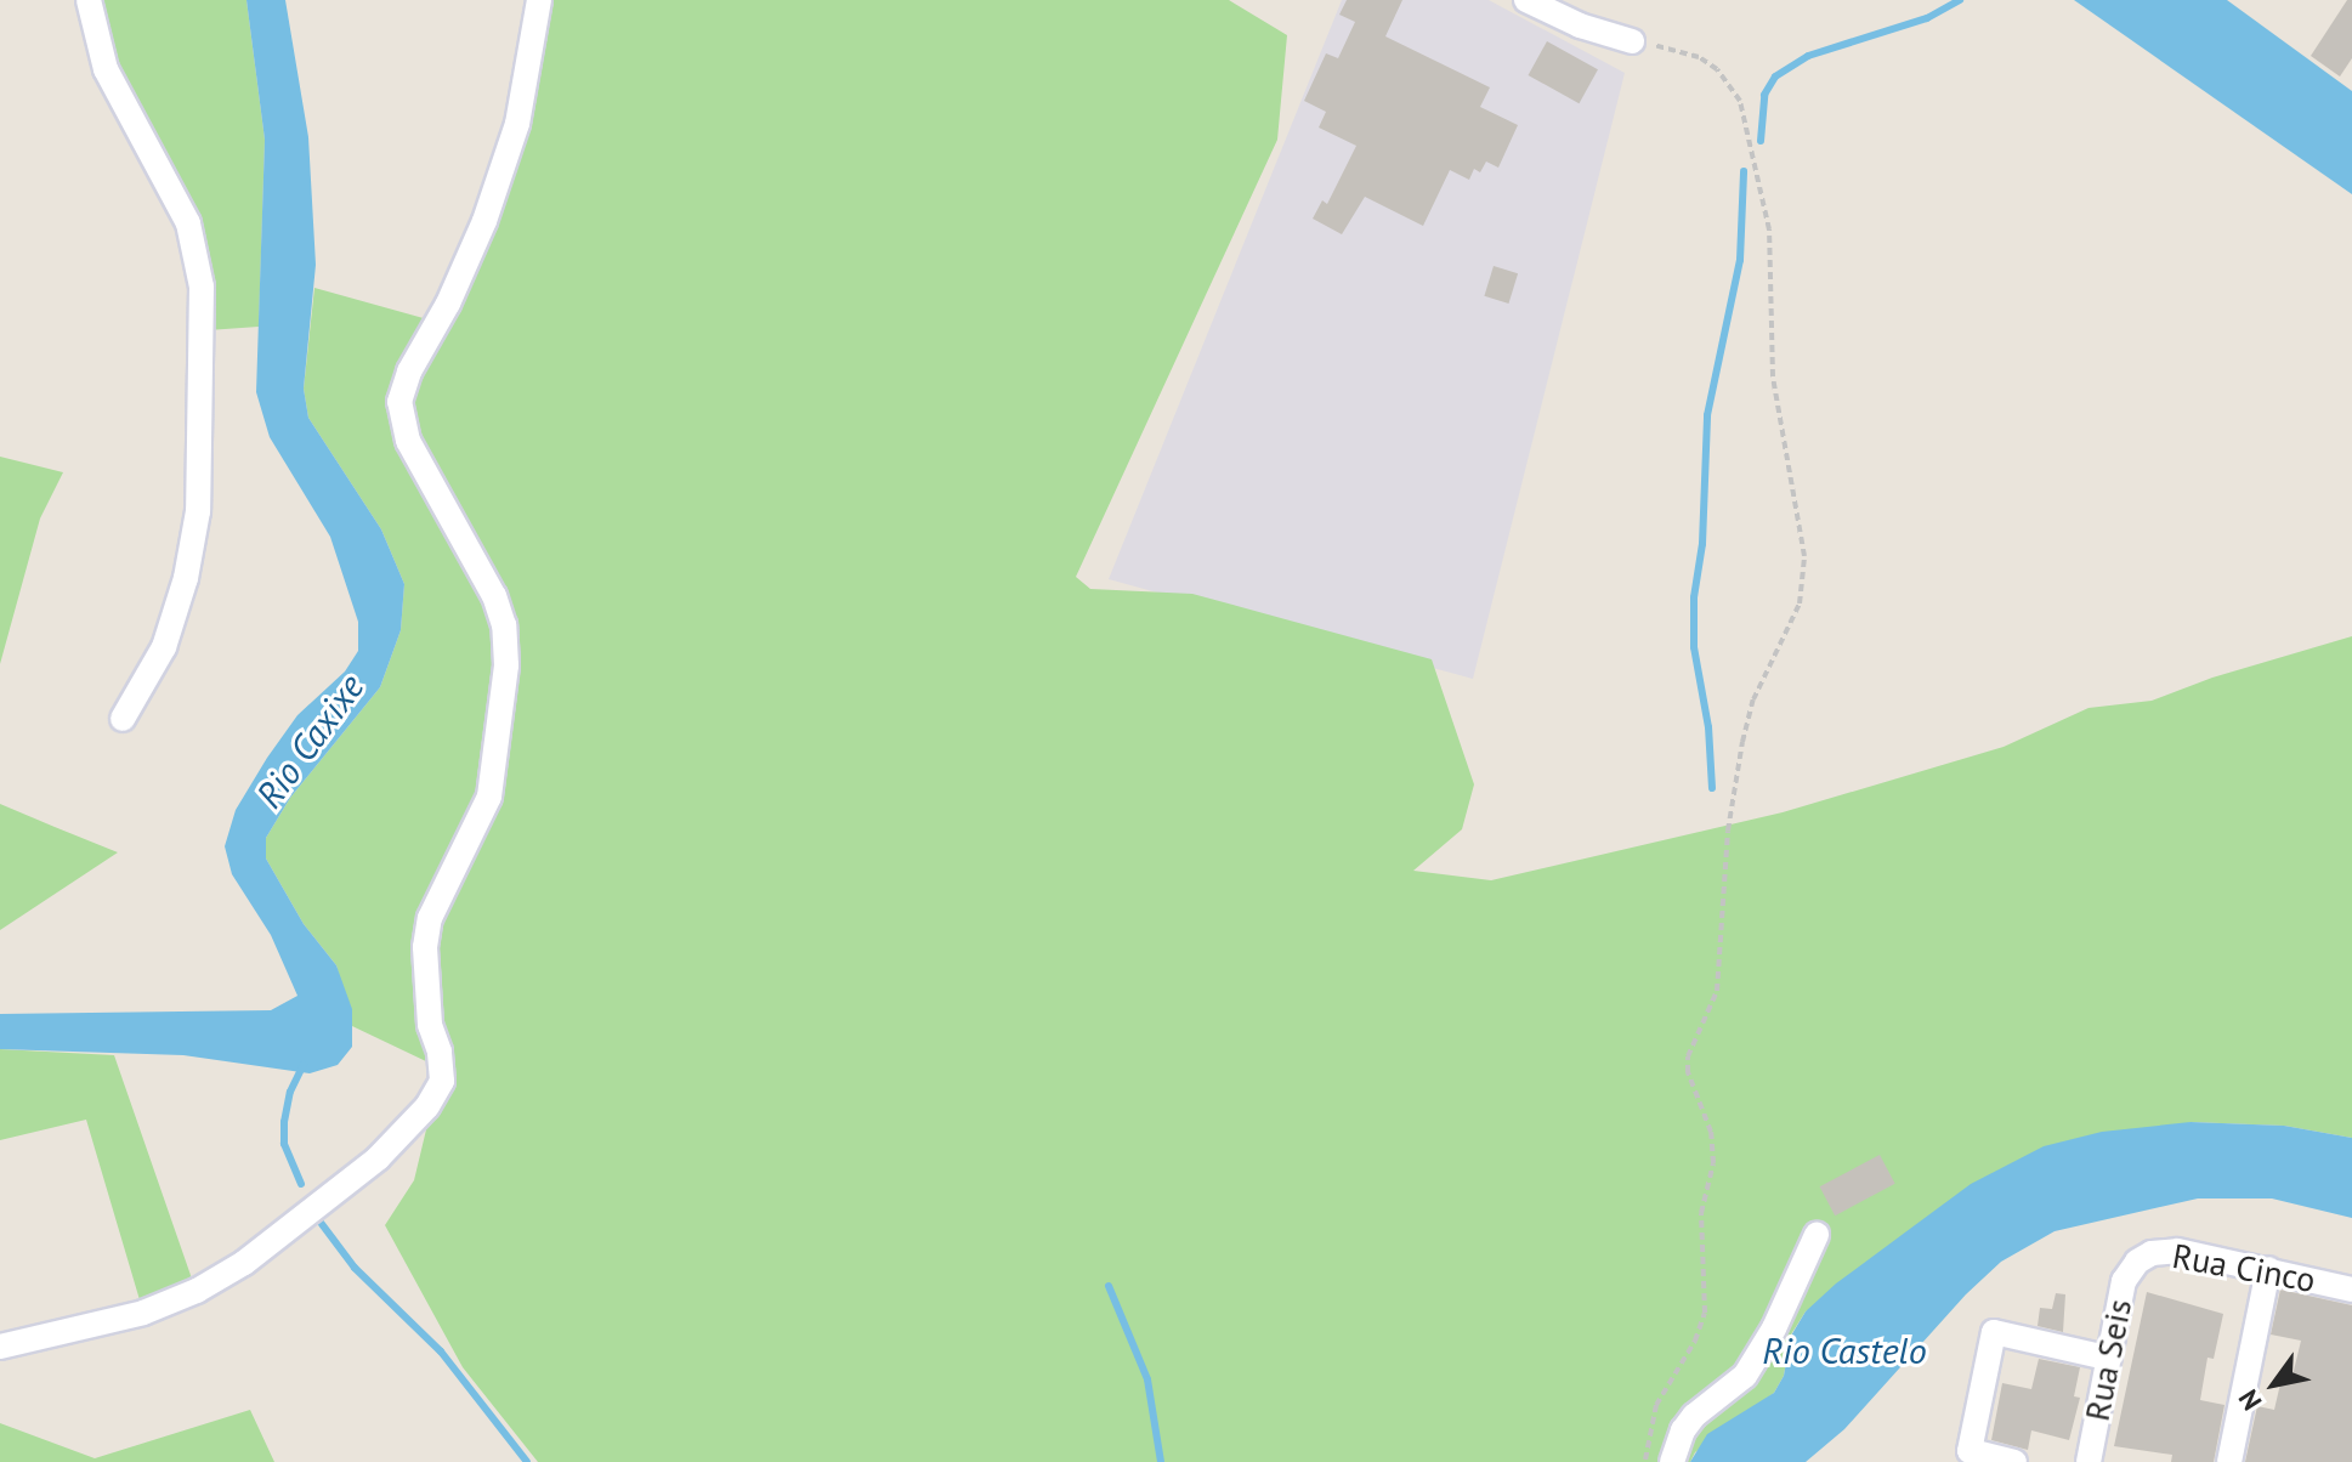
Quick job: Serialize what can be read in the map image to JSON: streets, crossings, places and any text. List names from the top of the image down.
{
  "streets": {
    "street": ["Rua Cinco", "Rua Seis"]
  },
  "crossings": [
    ["Rua Cinco", "Rua Seis"]
  ],
  "water": ["Rio Caxixe", "Rio Castelo"],
  "north": "bottom left"
}
